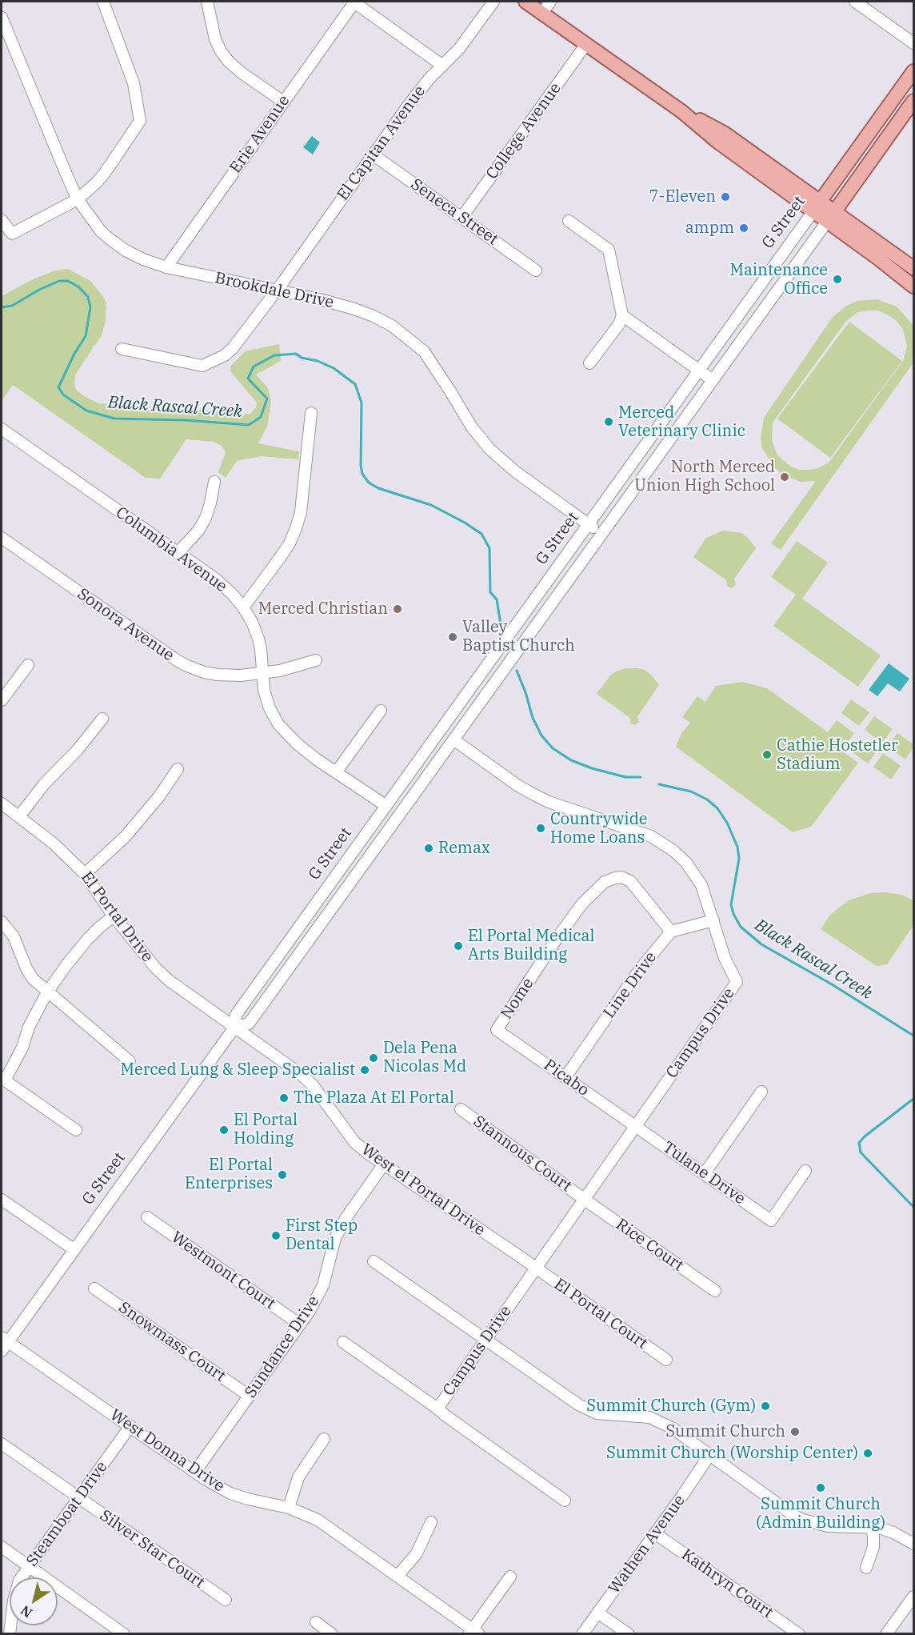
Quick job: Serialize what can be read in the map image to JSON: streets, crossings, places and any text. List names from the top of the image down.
{
  "streets": {
    "main road": ["G Street"],
    "street": [
      "College Avenue",
      "Erie Avenue",
      "El Capitan Avenue",
      "Seneca Street",
      "Brookdale Drive",
      "Columbia Avenue",
      "Sonora Avenue",
      "El Portal Drive",
      "Line Drive",
      "Nome",
      "Campus Drive",
      "Picabo",
      "Stannous Court",
      "Tulane Drive",
      "West el Portal Drive",
      "Rice Court",
      "Westmont Court",
      "El Portal Court",
      "Snowmass Court",
      "Sundance Drive",
      "West Donna Drive",
      "Steamboat Drive",
      "Wathen Avenue",
      "Silver Star Court",
      "Kathryn Court"
    ]
  },
  "crossings": [
    ["College Avenue", "Seneca Street"],
    ["Erie Avenue", "El Capitan Avenue"],
    ["Erie Avenue", "Brookdale Drive"],
    ["El Capitan Avenue", "Seneca Street"],
    ["El Capitan Avenue", "Brookdale Drive"],
    ["G Street", "Brookdale Drive"],
    ["G Street", "Columbia Avenue"],
    ["G Street", "El Portal Drive"],
    ["G Street", "Campus Drive"],
    ["G Street", "West el Portal Drive"],
    ["G Street", "West Donna Drive"],
    ["Columbia Avenue", "Sonora Avenue"],
    ["El Portal Drive", "West el Portal Drive"],
    ["Line Drive", "Nome"],
    ["Line Drive", "Picabo"],
    ["Nome", "Picabo"],
    ["Campus Drive", "Picabo"],
    ["Campus Drive", "Stannous Court"],
    ["Campus Drive", "Tulane Drive"],
    ["Campus Drive", "West el Portal Drive"],
    ["Campus Drive", "Rice Court"],
    ["Campus Drive", "El Portal Court"],
    ["Picabo", "Tulane Drive"],
    ["Stannous Court", "Rice Court"],
    ["West el Portal Drive", "El Portal Court"],
    ["West el Portal Drive", "Sundance Drive"],
    ["Westmont Court", "Sundance Drive"],
    ["Snowmass Court", "Sundance Drive"],
    ["Sundance Drive", "West Donna Drive"],
    ["West Donna Drive", "Steamboat Drive"],
    ["Steamboat Drive", "Silver Star Court"],
    ["Wathen Avenue", "Kathryn Court"]
  ],
  "water": ["Black Rascal Creek"],
  "places": [
    "7-Eleven",
    "ampm",
    "Maintenance Office",
    "Merced Veterinary Clinic",
    "North Merced Union High School",
    "Merced Christian",
    "Valley Baptist Church",
    "Cathie Hostetler Stadium",
    "Countrywide Home Loans",
    "Remax",
    "El Portal Medical Arts Building",
    "Dela Pena Nicolas Md",
    "Merced Lung & Sleep Specialist",
    "The Plaza At El Portal",
    "El Portal Holding",
    "El Portal Enterprises",
    "First Step Dental",
    "Summit Church (Gym)",
    "Summit Church",
    "Summit Church (Worship Center)",
    "Summit Church (Admin Building)"
  ],
  "north": "bottom left"
}
